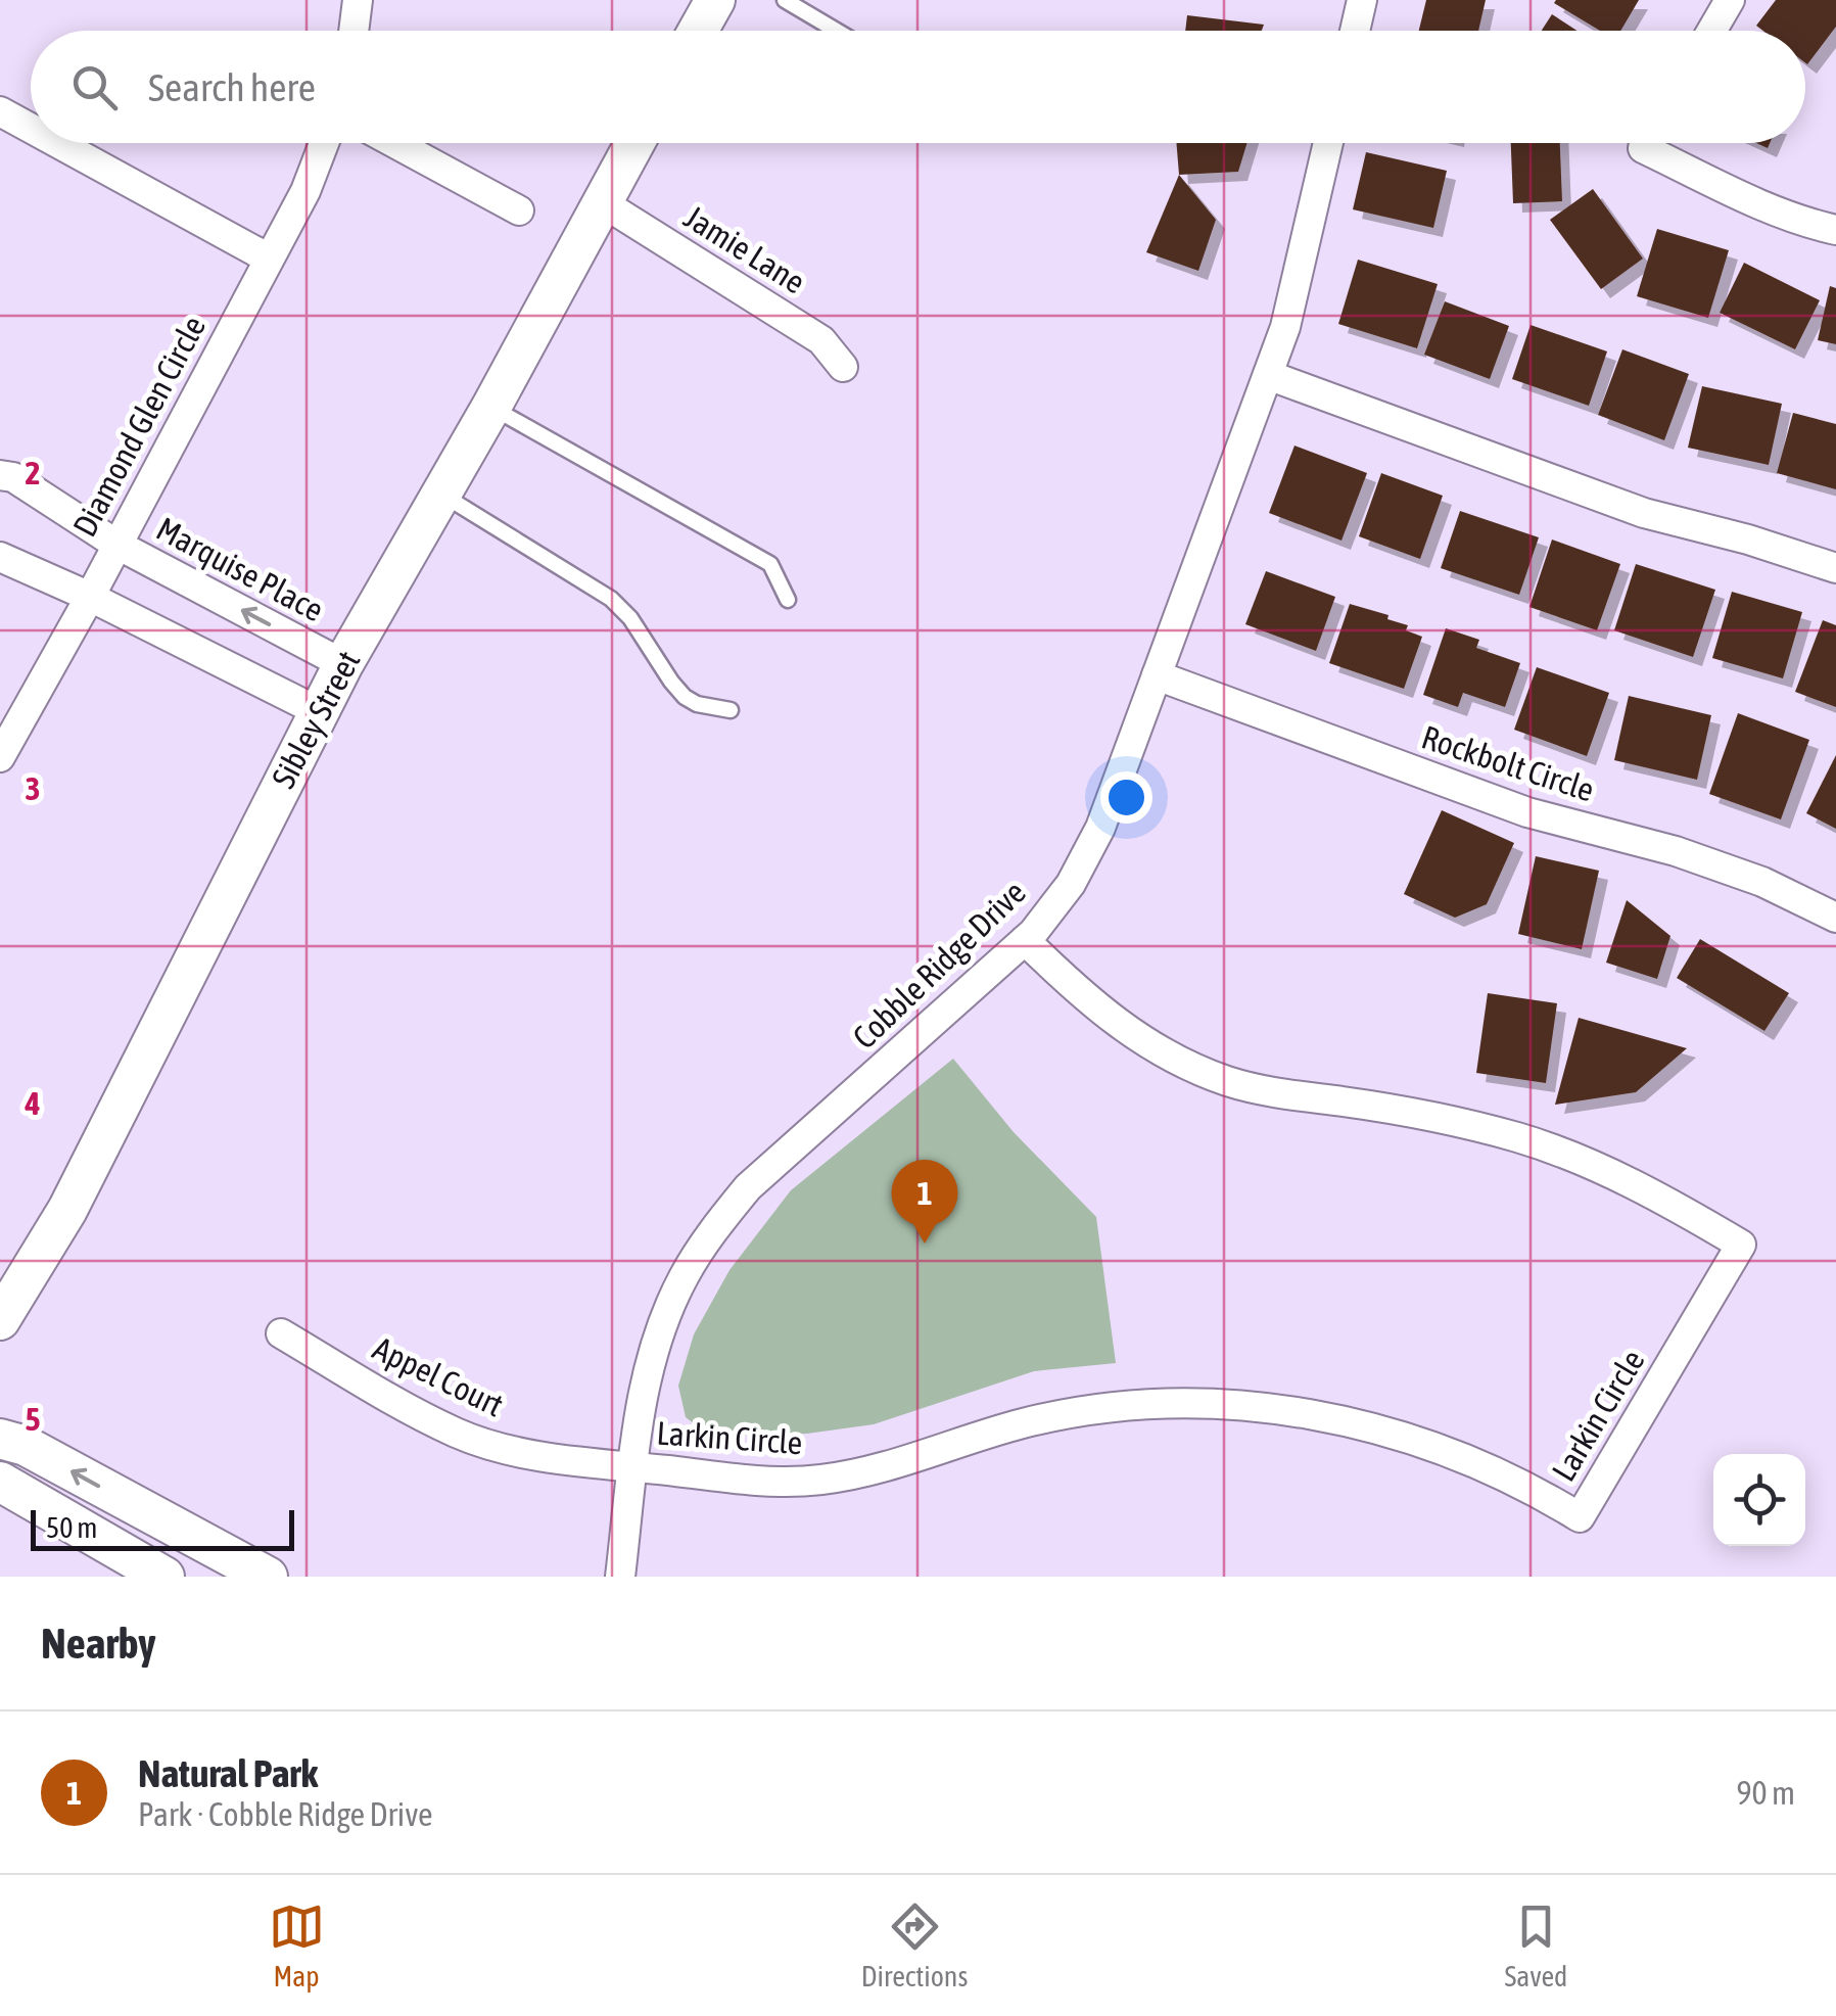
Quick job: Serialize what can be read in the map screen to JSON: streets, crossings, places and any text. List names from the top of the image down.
{
  "streets": {
    "street": [
      "Jamie Lane",
      "Diamond Glen Circle",
      "Marquise Place",
      "Sibley Street",
      "Rockbolt Circle",
      "Cobble Ridge Drive",
      "Appel Court",
      "Larkin Circle"
    ]
  },
  "crossings": [
    ["Jamie Lane", "Sibley Street"],
    ["Diamond Glen Circle", "Marquise Place"],
    ["Marquise Place", "Sibley Street"],
    ["Rockbolt Circle", "Cobble Ridge Drive"],
    ["Cobble Ridge Drive", "Appel Court"],
    ["Cobble Ridge Drive", "Larkin Circle"],
    ["Appel Court", "Larkin Circle"]
  ],
  "scale_bar": "50 m",
  "page": {
    "search": "Search here",
    "pins": "1",
    "scale": "50 m",
    "heading": "Nearby",
    "list": [
      {
        "mark": "1",
        "name": "Natural Park",
        "note": "Park · Cobble Ridge Drive",
        "value": "90 m"
      }
    ],
    "nav": ["Map", "Directions", "Saved"]
  },
  "grid": {
    "rows": [
      "2",
      "3",
      "4",
      "5"
    ]
  }
}
